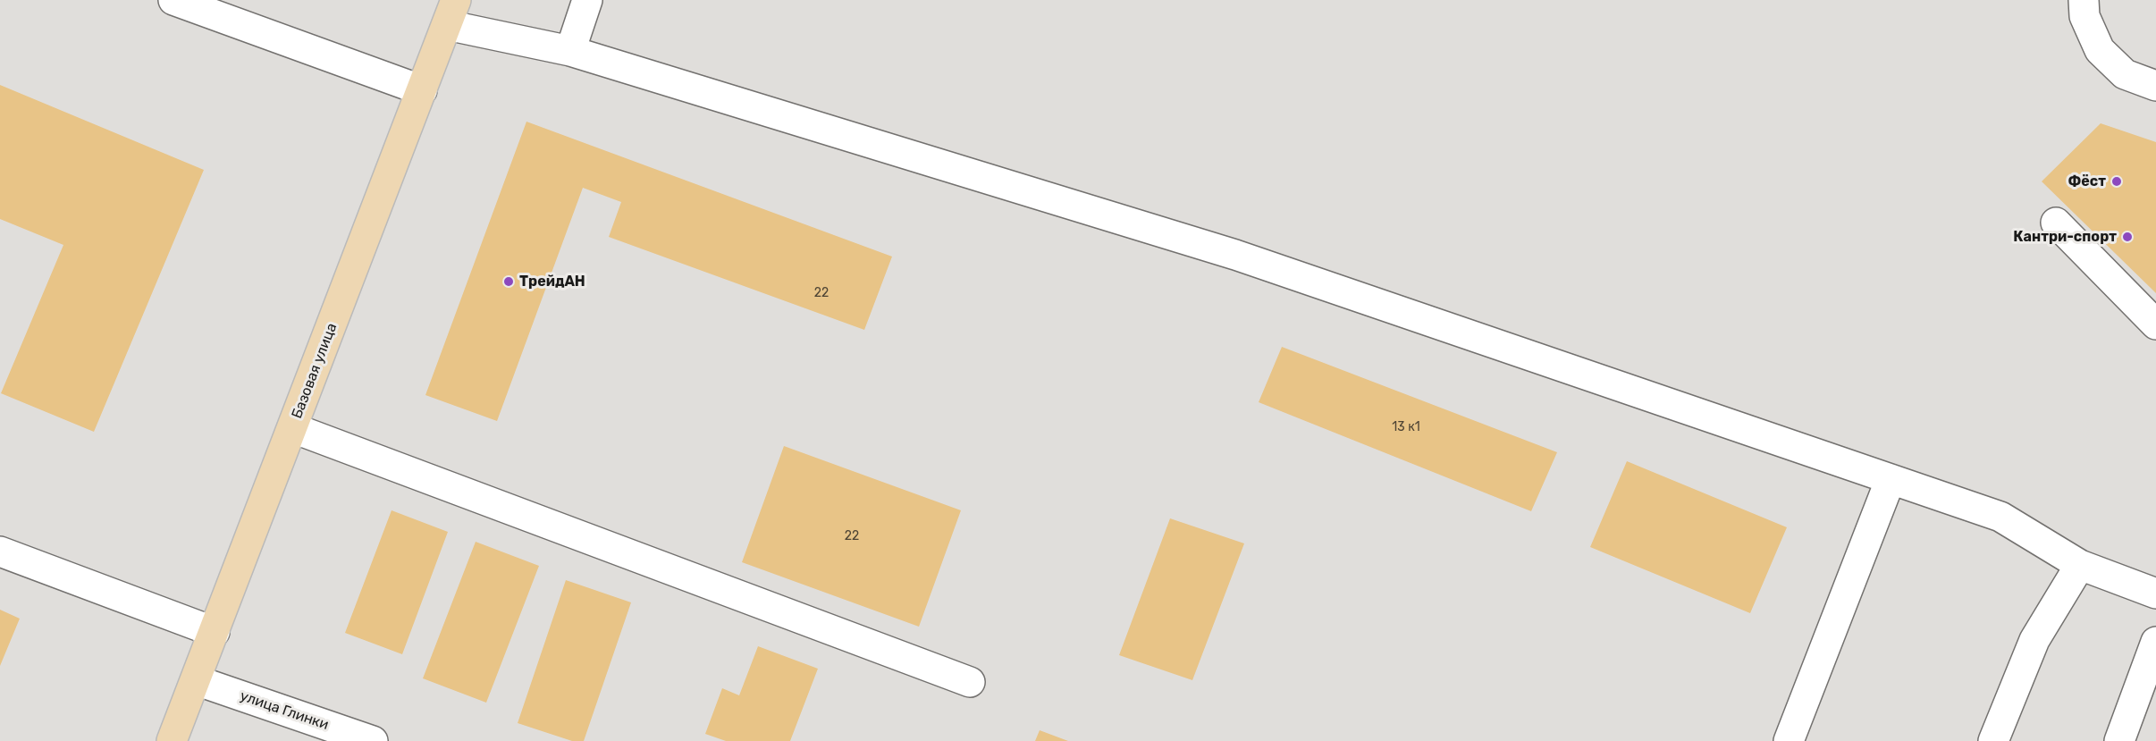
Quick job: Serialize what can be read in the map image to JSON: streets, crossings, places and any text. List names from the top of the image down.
{
  "streets": {
    "main road": ["Базовая улица"],
    "street": ["улица Глинки"]
  },
  "crossings": [
    ["Базовая улица", "улица Глинки"]
  ],
  "places": ["Фёст", "Кантри-спорт", "ТрейдАН"],
  "house_numbers": ["22", "13 к1", "22"]
}
